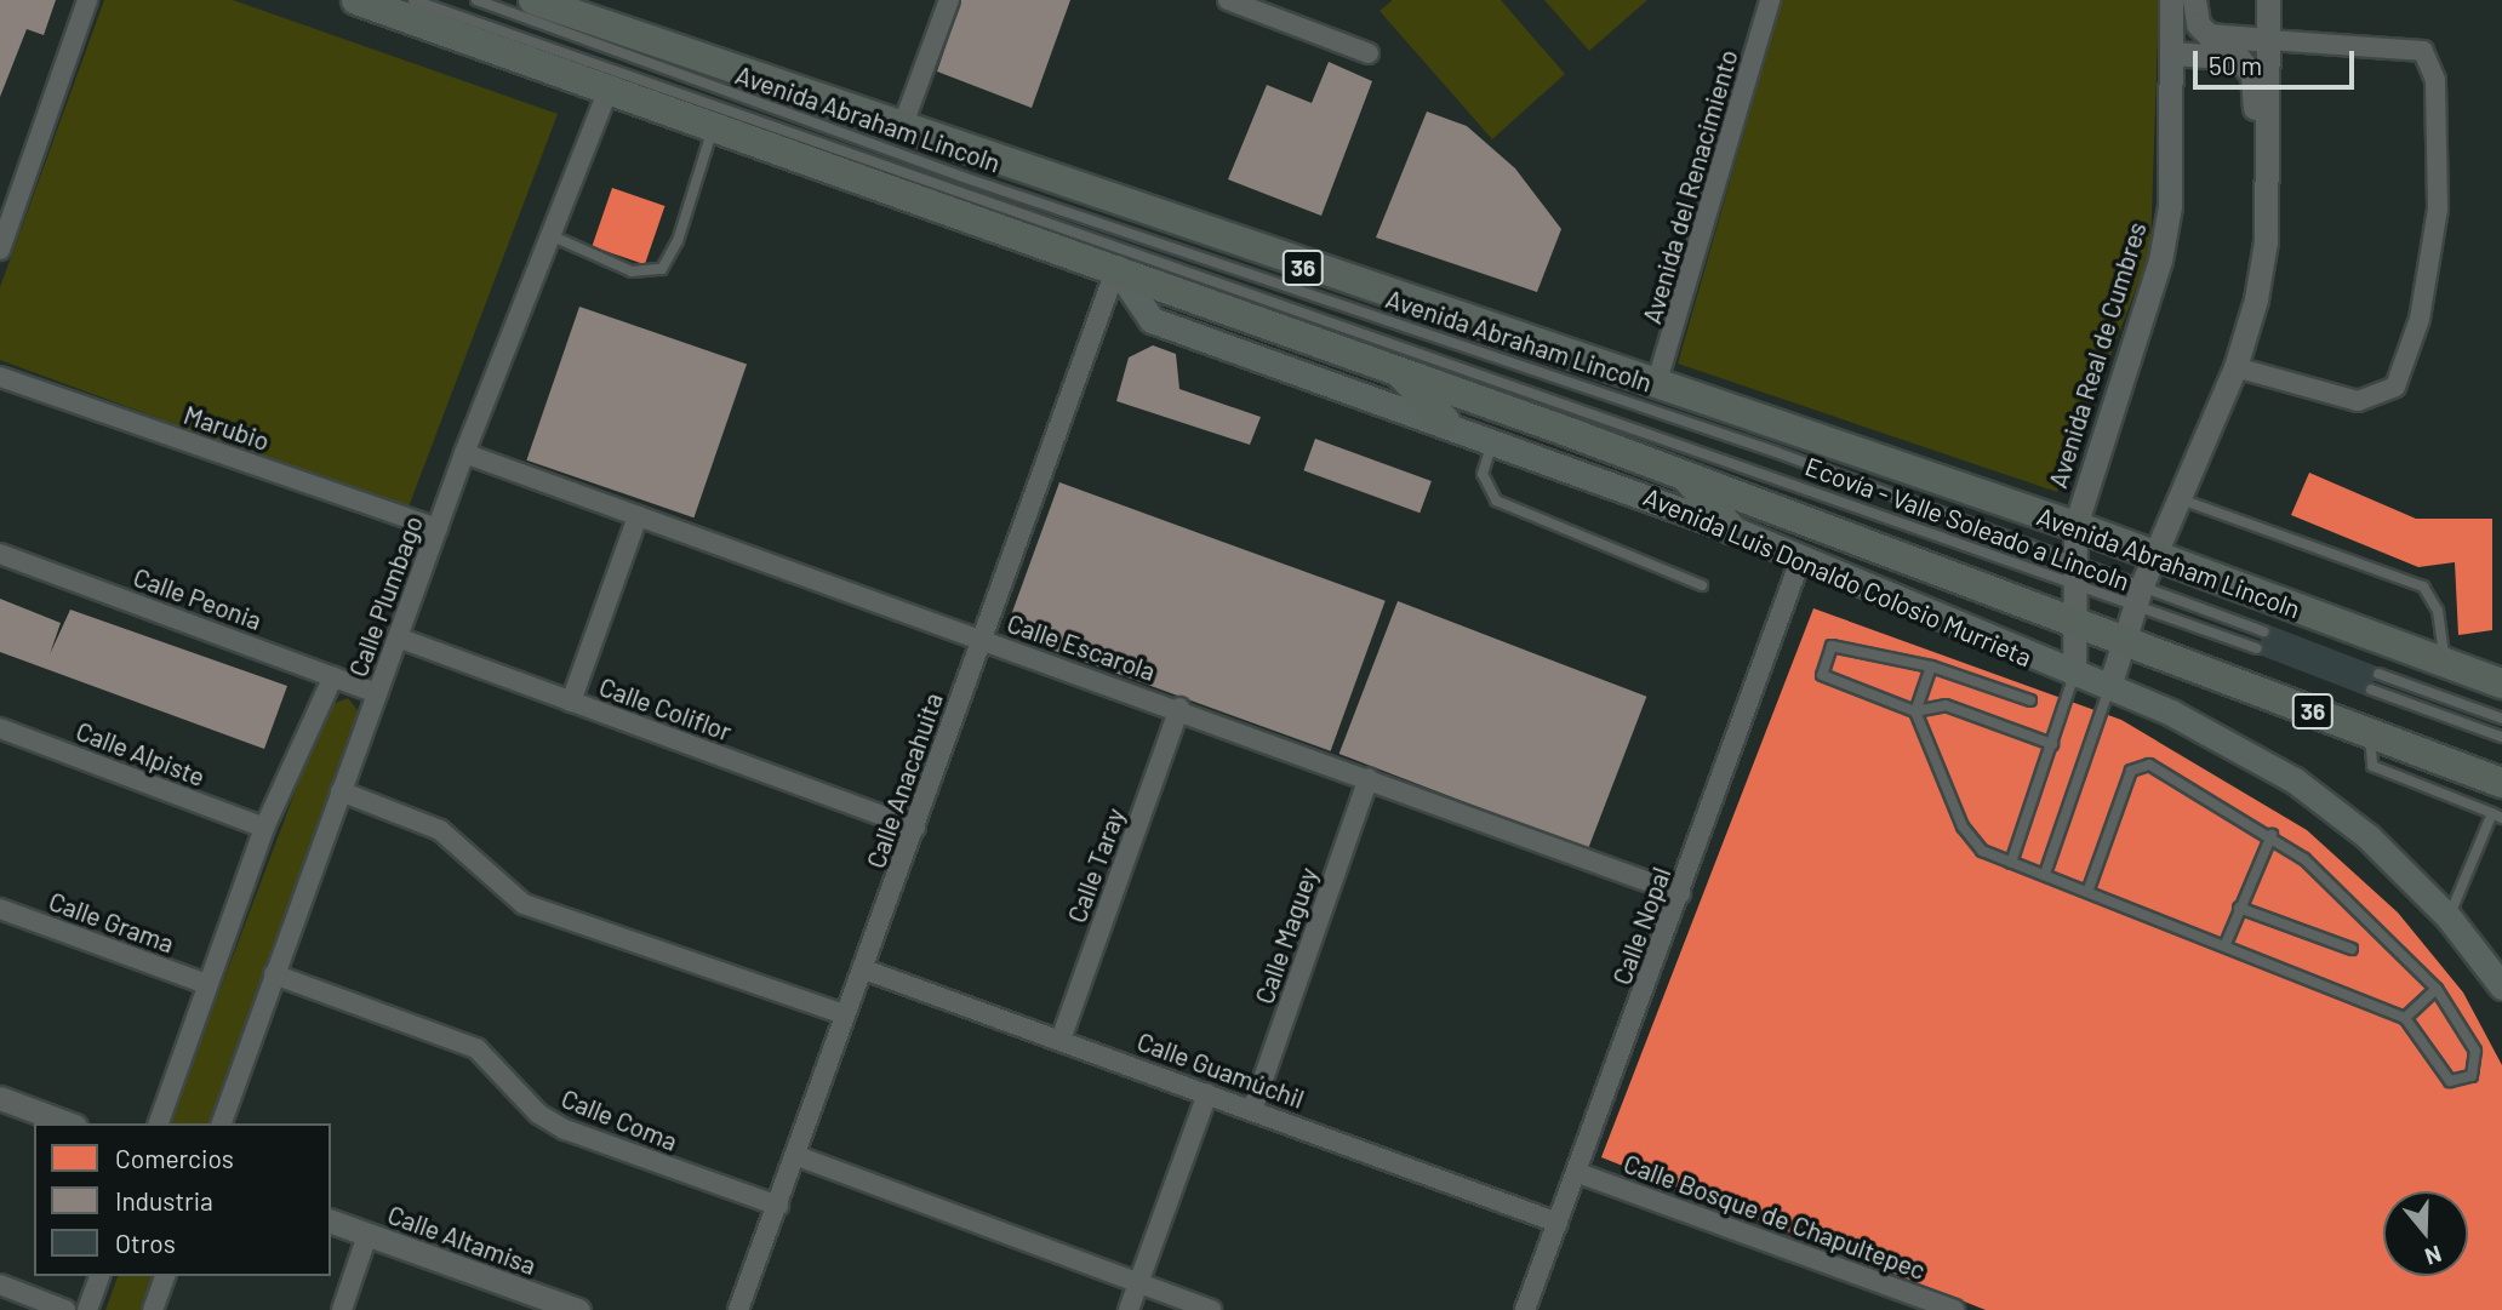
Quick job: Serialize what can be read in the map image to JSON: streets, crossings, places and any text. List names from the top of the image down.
{
  "streets": {
    "main road": ["Avenida Abraham Lincoln", "36", "Avenida Luis Donaldo Colosio Murrieta"],
    "street": [
      "Avenida del Renacimiento",
      "Avenida Real de Cumbres",
      "Marubio",
      "Calle Plumbago",
      "Calle Peonia",
      "Calle Escarola",
      "Calle Coliflor",
      "Calle Alpiste",
      "Calle Anacahuita",
      "Calle Taray",
      "Calle Grama",
      "Calle Nopal",
      "Calle Maguey",
      "Calle Guamúchil",
      "Calle Coma",
      "Calle Bosque de Chapultepec",
      "Calle Altamisa"
    ],
    "lane": ["Ecovía - Valle Soleado a Lincoln"]
  },
  "crossings": [
    ["Avenida Abraham Lincoln", "Avenida del Renacimiento"],
    ["Avenida Abraham Lincoln", "Avenida Real de Cumbres"],
    ["36", "Avenida Real de Cumbres"],
    ["36", "Avenida Luis Donaldo Colosio Murrieta"],
    ["36", "Calle Plumbago"],
    ["36", "Calle Anacahuita"],
    ["Avenida Real de Cumbres", "Ecovía - Valle Soleado a Lincoln"],
    ["Avenida Real de Cumbres", "Avenida Luis Donaldo Colosio Murrieta"],
    ["Marubio", "Calle Plumbago"],
    ["Avenida Luis Donaldo Colosio Murrieta", "Calle Anacahuita"],
    ["Avenida Luis Donaldo Colosio Murrieta", "Calle Nopal"],
    ["Calle Plumbago", "Calle Peonia"],
    ["Calle Plumbago", "Calle Escarola"],
    ["Calle Plumbago", "Calle Coliflor"],
    ["Calle Plumbago", "Calle Alpiste"],
    ["Calle Plumbago", "Calle Grama"],
    ["Calle Plumbago", "Calle Coma"],
    ["Calle Escarola", "Calle Anacahuita"],
    ["Calle Escarola", "Calle Taray"],
    ["Calle Escarola", "Calle Nopal"],
    ["Calle Escarola", "Calle Maguey"],
    ["Calle Coliflor", "Calle Anacahuita"],
    ["Calle Anacahuita", "Calle Guamúchil"],
    ["Calle Anacahuita", "Calle Coma"],
    ["Calle Taray", "Calle Guamúchil"],
    ["Calle Nopal", "Calle Guamúchil"],
    ["Calle Nopal", "Calle Bosque de Chapultepec"],
    ["Calle Maguey", "Calle Guamúchil"]
  ],
  "legend": ["Comercios", "Industria", "Otros"],
  "scale_bar": "50 m",
  "north": "bottom"
}
